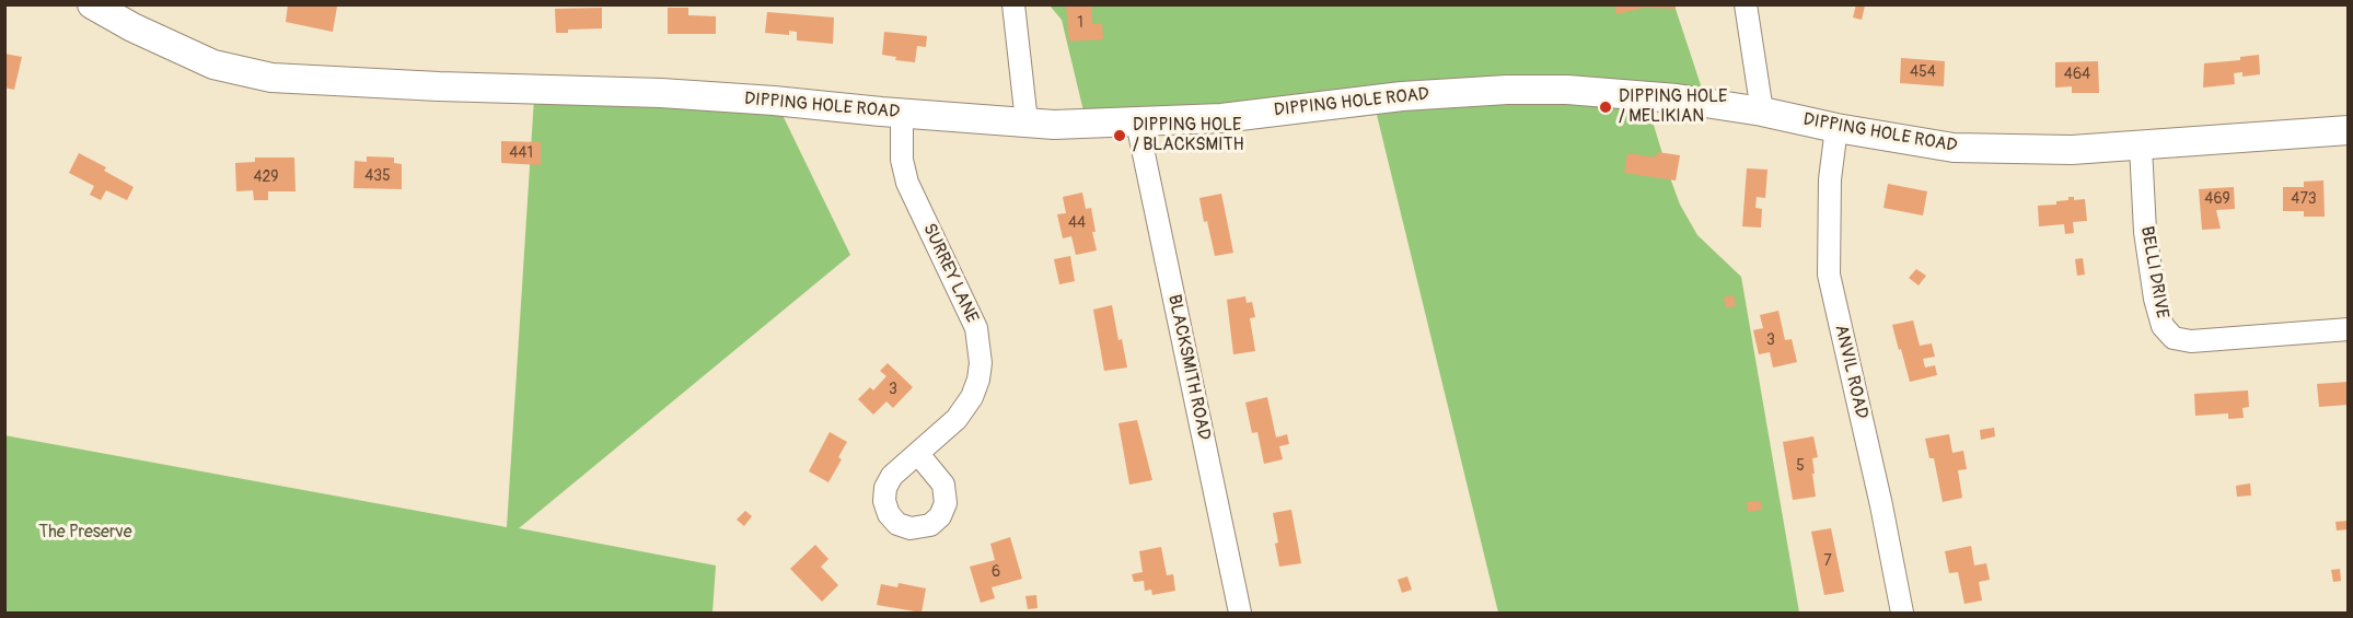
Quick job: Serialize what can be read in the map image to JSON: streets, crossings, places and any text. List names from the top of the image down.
{
  "streets": {
    "main road": ["DIPPING HOLE ROAD"],
    "street": [
      "BELLI DRIVE",
      "SURREY LANE",
      "BLACKSMITH ROAD",
      "ANVIL ROAD"
    ]
  },
  "crossings": [
    ["DIPPING HOLE ROAD", "BELLI DRIVE"],
    ["DIPPING HOLE ROAD", "SURREY LANE"],
    ["DIPPING HOLE ROAD", "BLACKSMITH ROAD"],
    ["DIPPING HOLE ROAD", "ANVIL ROAD"]
  ],
  "parks": ["The Preserve"],
  "places": ["DIPPING HOLE / MELIKIAN", "DIPPING HOLE / BLACKSMITH"],
  "house_numbers": [
    "1",
    "454",
    "464",
    "441",
    "435",
    "429",
    "469",
    "473",
    "44",
    "3",
    "3",
    "5",
    "7",
    "6"
  ]
}
